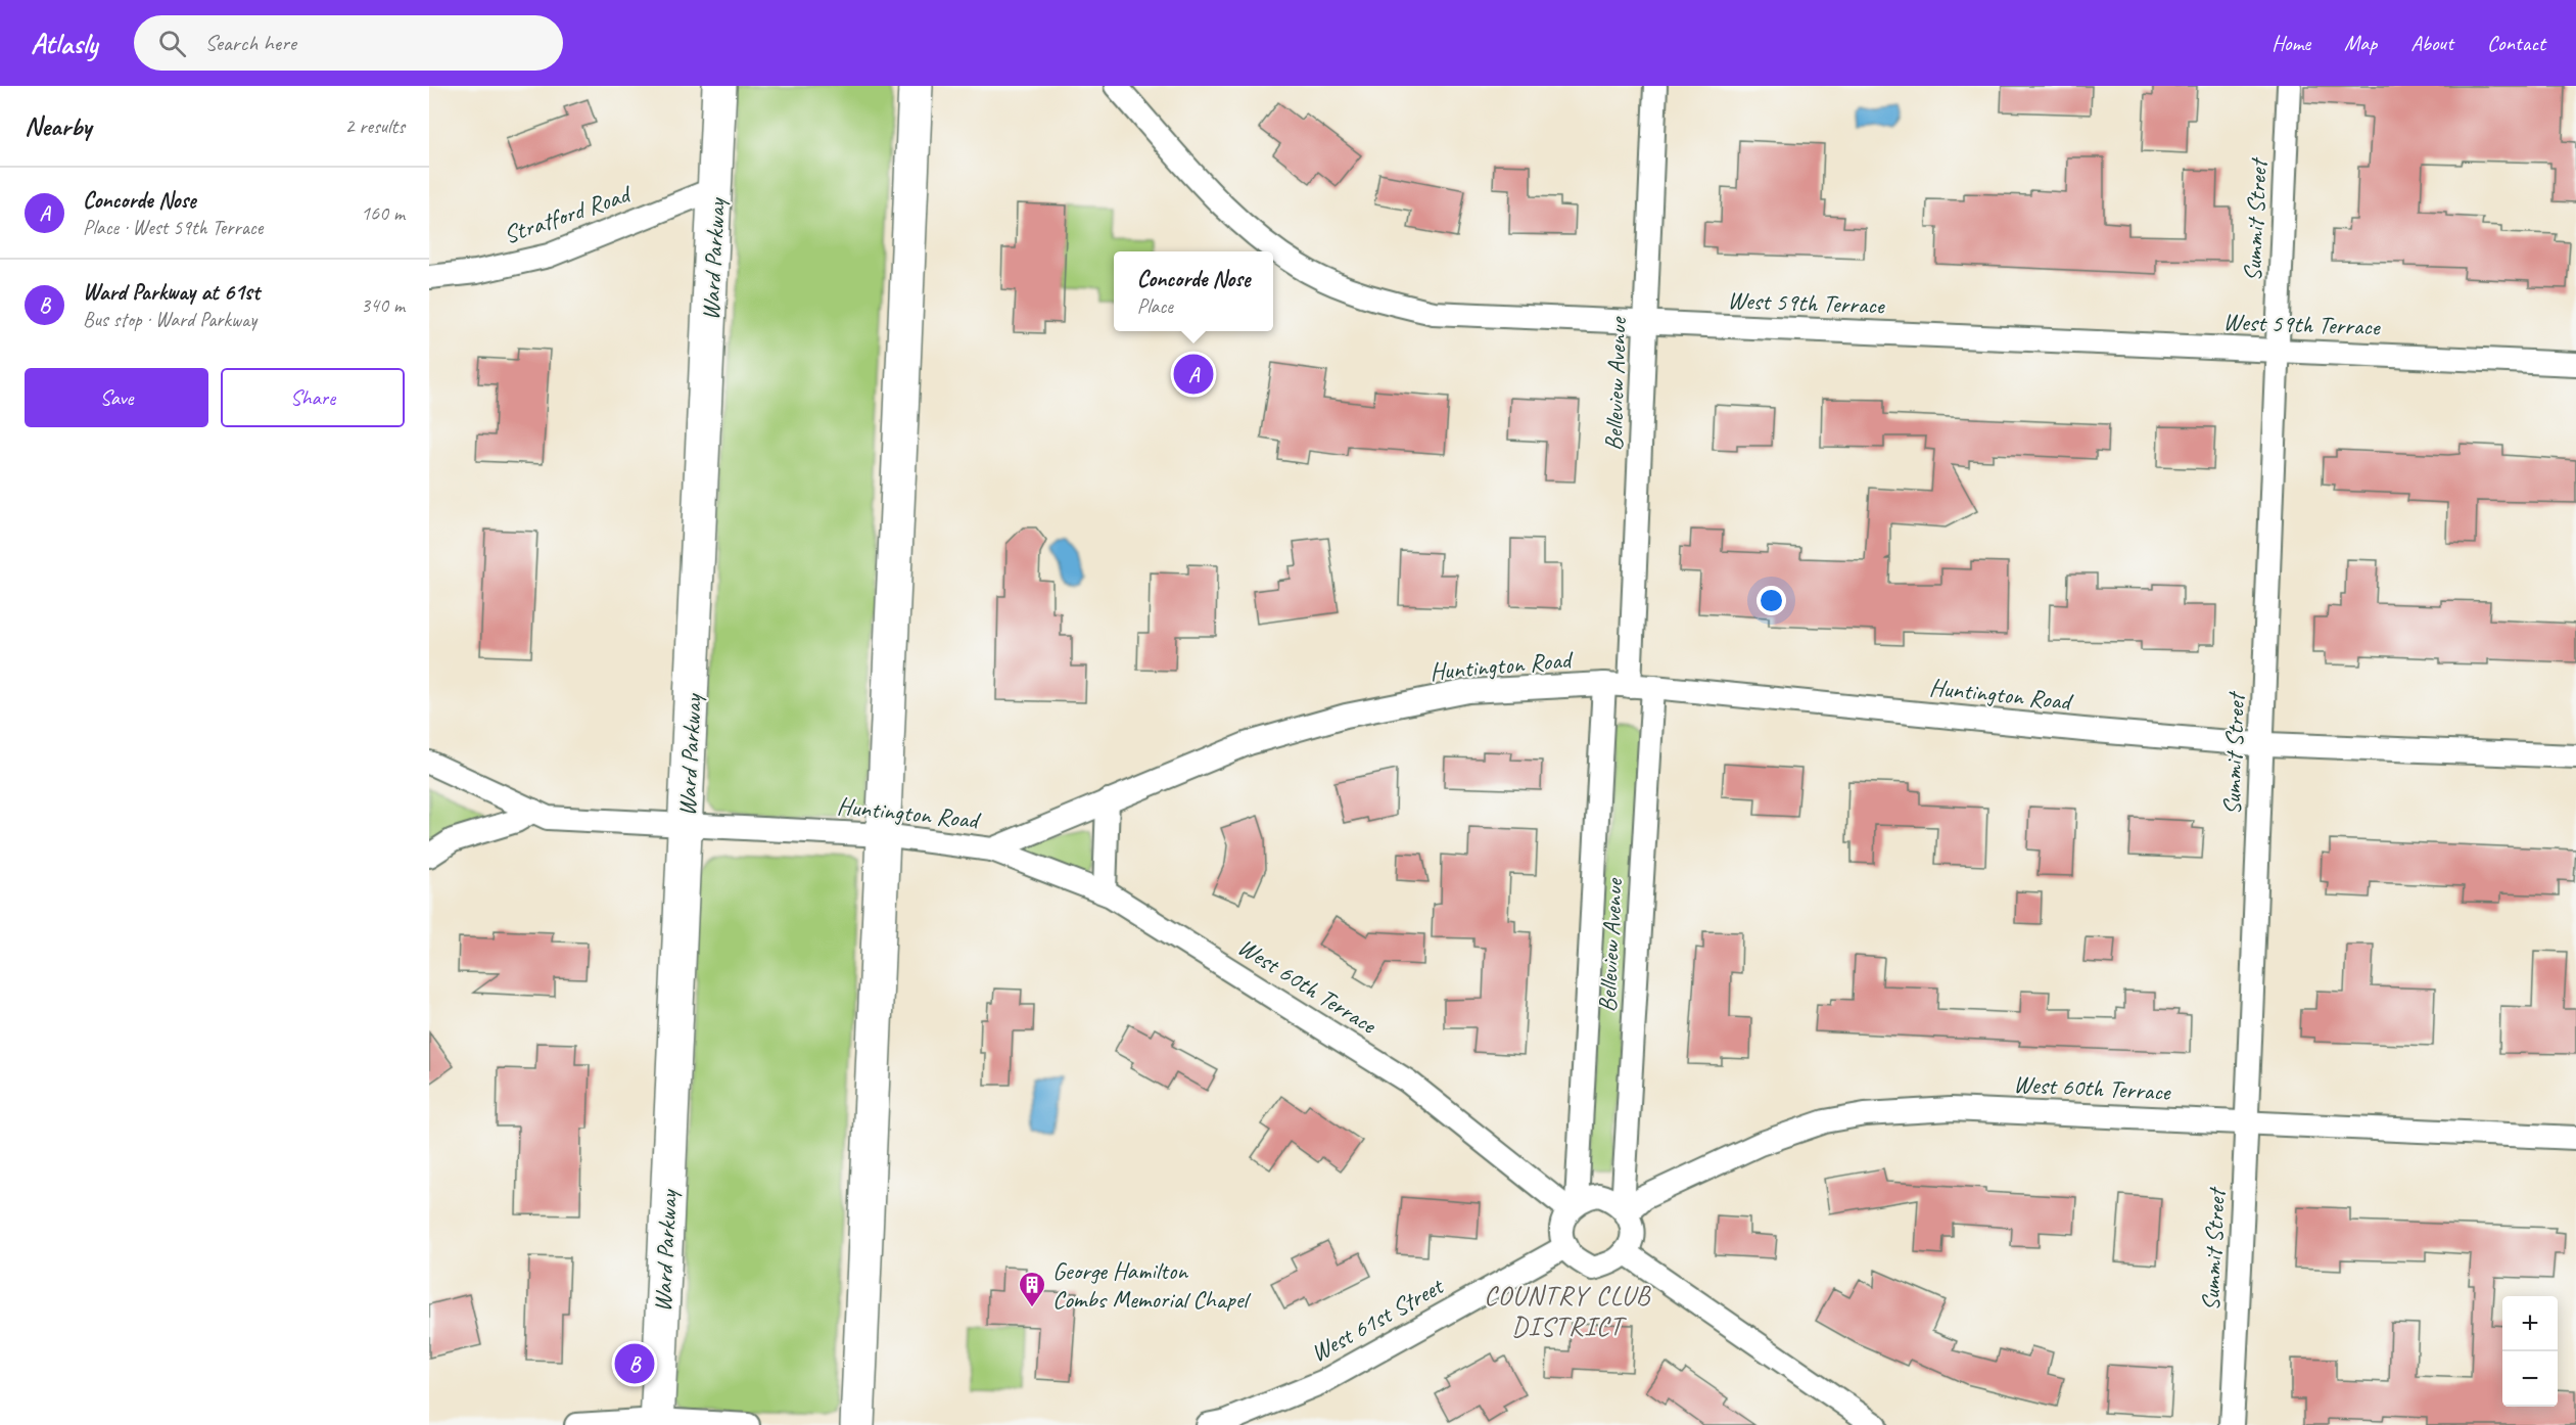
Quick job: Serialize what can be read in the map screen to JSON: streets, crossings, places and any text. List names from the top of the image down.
{
  "streets": {
    "main road": ["Ward Parkway"],
    "street": [
      "Stratford Road",
      "Summit Street",
      "West 59th Terrace",
      "Belleview Avenue",
      "Huntington Road",
      "West 60th Terrace",
      "West 61st Street"
    ]
  },
  "crossings": [
    ["Stratford Road", "Ward Parkway"],
    ["Summit Street", "West 59th Terrace"],
    ["Summit Street", "Huntington Road"],
    ["Summit Street", "West 60th Terrace"],
    ["Ward Parkway", "Huntington Road"],
    ["West 59th Terrace", "Belleview Avenue"],
    ["Belleview Avenue", "Huntington Road"],
    ["Belleview Avenue", "West 60th Terrace"],
    ["Belleview Avenue", "West 61st Street"],
    ["Huntington Road", "West 60th Terrace"],
    ["West 60th Terrace", "West 61st Street"]
  ],
  "districts": ["COUNTRY CLUB DISTRICT"],
  "places": {
    "building": ["George Hamilton Combs Memorial Chapel"]
  },
  "page": {
    "header": "Atlasly",
    "search": "Search here",
    "nav": [
      "Home",
      "Map",
      "About",
      "Contact"
    ],
    "heading": ["Nearby", "2 results"],
    "list": [
      {
        "mark": "A",
        "name": "Concorde Nose",
        "note": "Place · West 59th Terrace",
        "value": "160 m"
      },
      {
        "mark": "B",
        "name": "Ward Parkway at 61st",
        "note": "Bus stop · Ward Parkway",
        "value": "340 m"
      }
    ],
    "popup": ["Concorde Nose", "Place"],
    "buttons": ["Save", "Share"],
    "pins": ["A", "B"],
    "map_buttons": ["+", "−"]
  }
}
